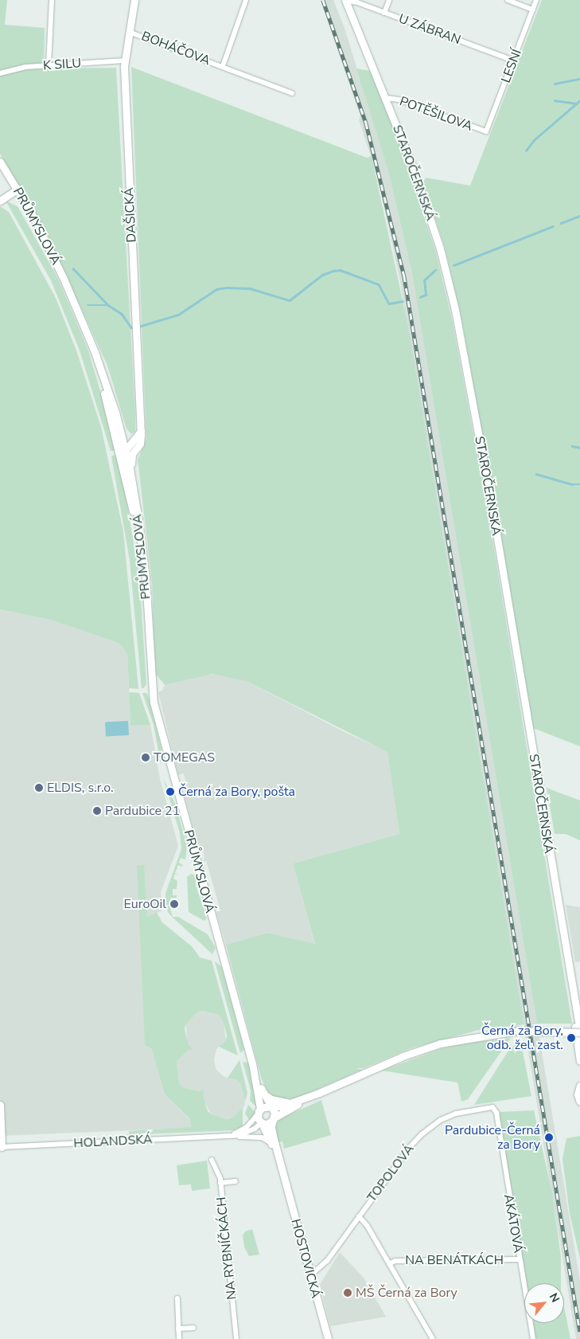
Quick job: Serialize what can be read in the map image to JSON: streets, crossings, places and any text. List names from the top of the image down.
{
  "streets": {
    "main road": [
      "STAROČERNSKÁ",
      "DAŠICKÁ",
      "PRŮMYSLOVÁ",
      "HOSTOVICKÁ"
    ],
    "street": [
      "U ZÁBRAN",
      "BOHÁČOVA",
      "K SILU",
      "LESNÍ",
      "POTĚŠILOVA",
      "HOLANDSKÁ",
      "TOPOLOVÁ",
      "AKÁTOVÁ",
      "NA RYBNÍČKÁCH",
      "NA BENÁTKÁCH"
    ]
  },
  "crossings": [
    ["U ZÁBRAN", "LESNÍ"],
    ["U ZÁBRAN", "STAROČERNSKÁ"],
    ["BOHÁČOVA", "DAŠICKÁ"],
    ["K SILU", "DAŠICKÁ"],
    ["LESNÍ", "POTĚŠILOVA"],
    ["POTĚŠILOVA", "STAROČERNSKÁ"],
    ["DAŠICKÁ", "PRŮMYSLOVÁ"],
    ["PRŮMYSLOVÁ", "HOLANDSKÁ"],
    ["PRŮMYSLOVÁ", "HOSTOVICKÁ"],
    ["HOLANDSKÁ", "HOSTOVICKÁ"],
    ["TOPOLOVÁ", "AKÁTOVÁ"],
    ["TOPOLOVÁ", "HOSTOVICKÁ"],
    ["AKÁTOVÁ", "NA BENÁTKÁCH"]
  ],
  "places": [
    "TOMEGAS",
    "ELDIS, s.r.o.",
    "Černá za Bory, pošta",
    "Pardubice 21",
    "EuroOil",
    "Černá za Bory, odb. žel. zast.",
    "Pardubice-Černá za Bory",
    "MŠ Černá za Bory"
  ],
  "north": "top right"
}
